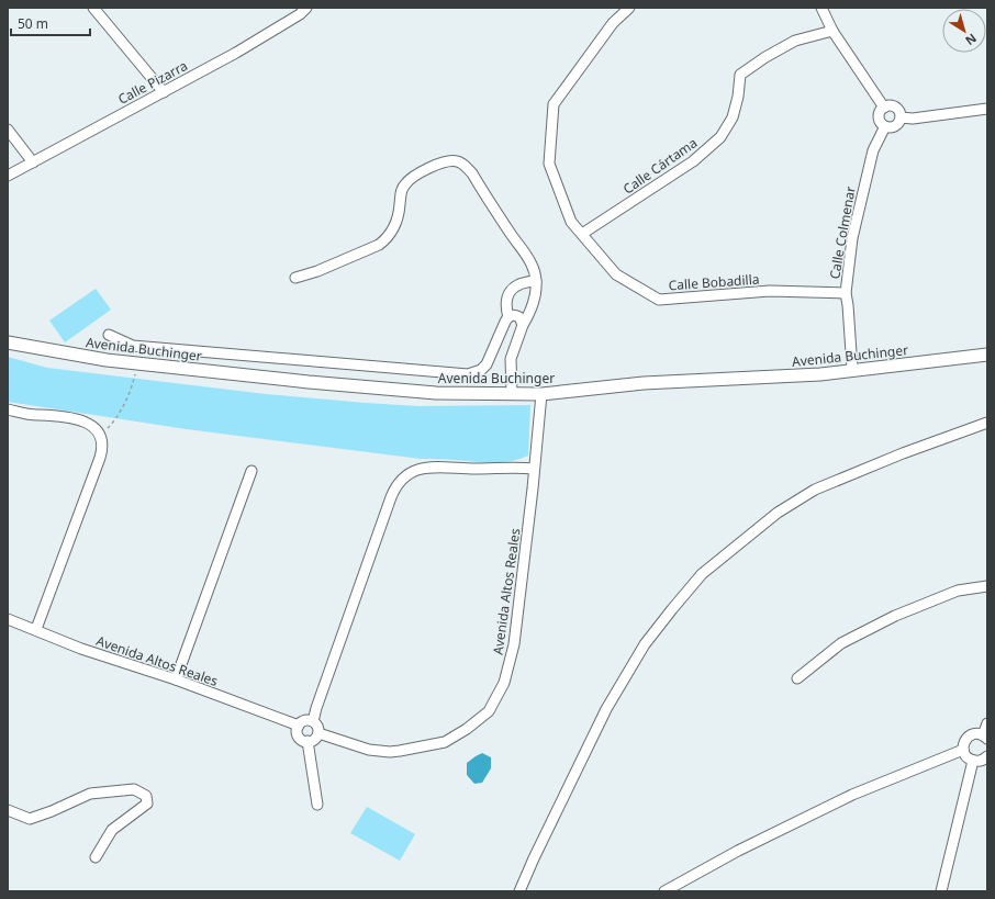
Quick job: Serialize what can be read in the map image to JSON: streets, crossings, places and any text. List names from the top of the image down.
{
  "streets": {
    "street": [
      "Calle Pizarra",
      "Calle Cártama",
      "Calle Colmenar",
      "Calle Bobadilla",
      "Avenida Buchinger",
      "Avenida Altos Reales"
    ]
  },
  "crossings": [
    ["Calle Cártama", "Calle Bobadilla"],
    ["Calle Colmenar", "Calle Bobadilla"],
    ["Calle Colmenar", "Avenida Buchinger"],
    ["Avenida Buchinger", "Avenida Altos Reales"]
  ],
  "scale_bar": "50 m",
  "north": "bottom right"
}
